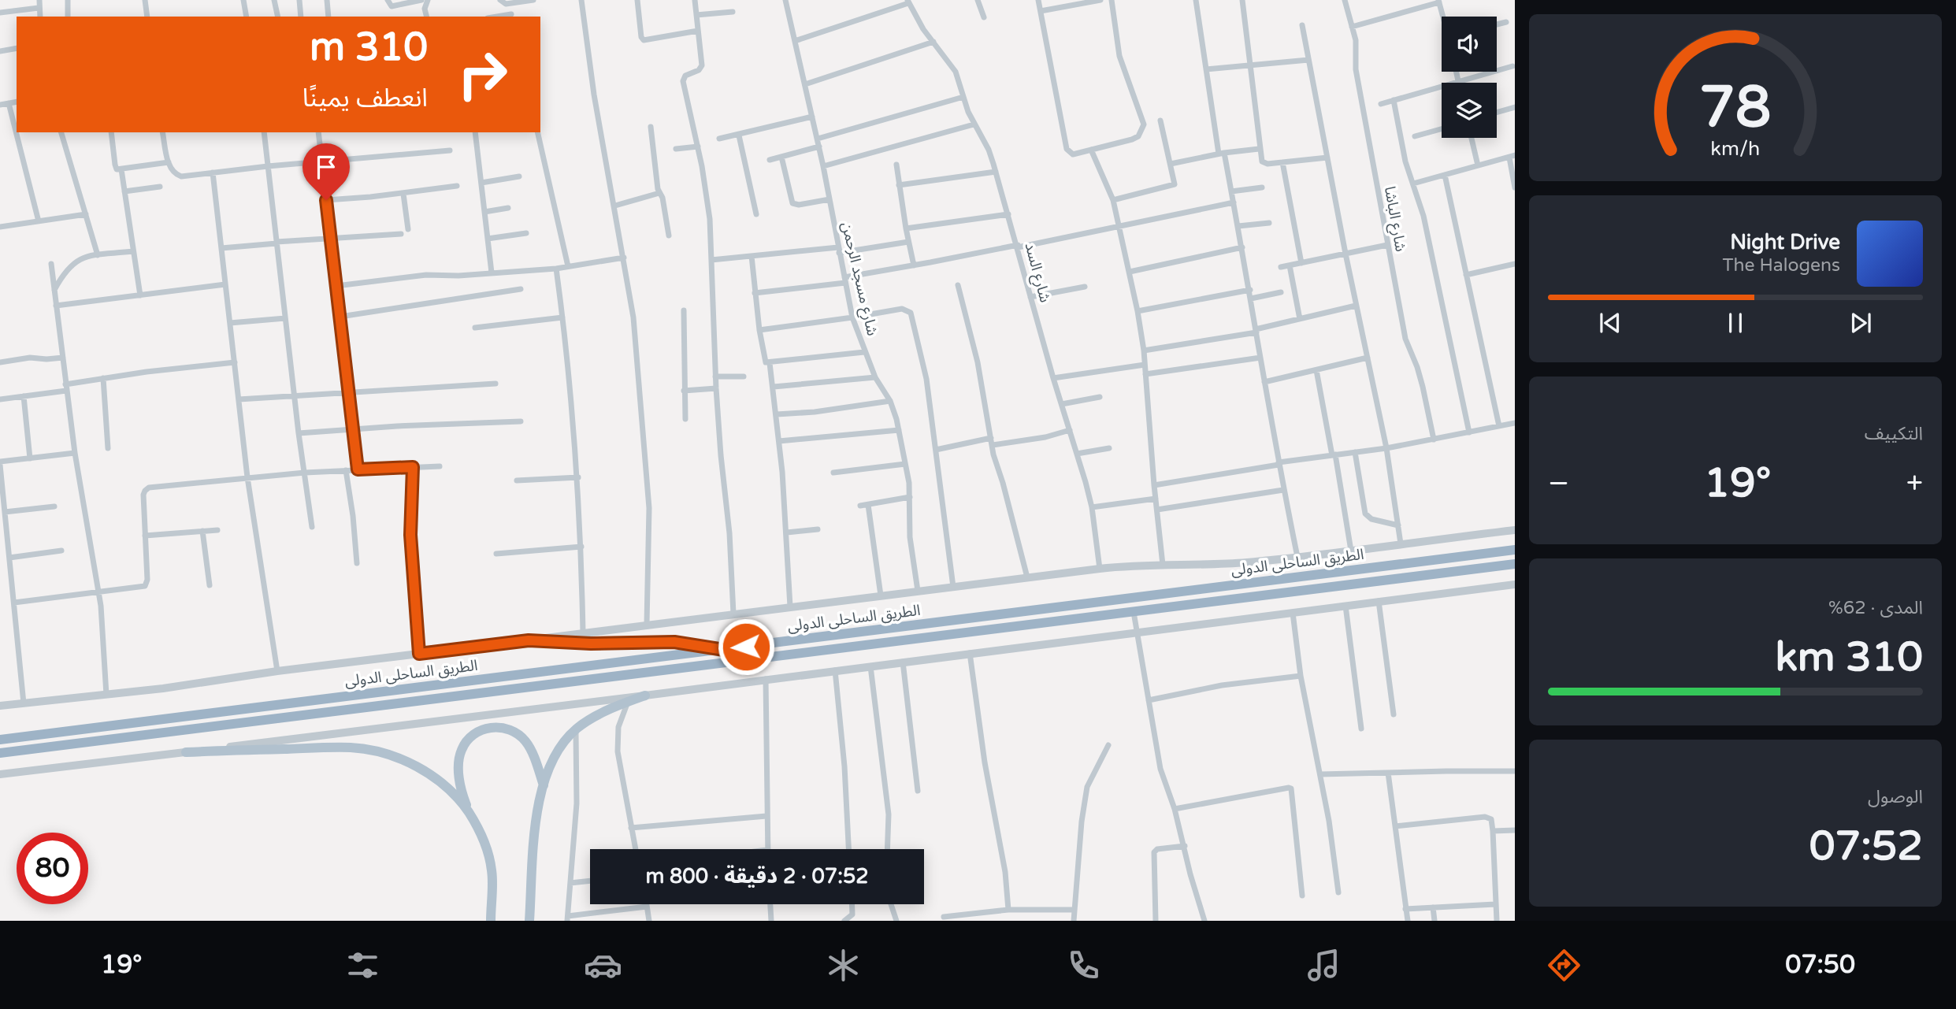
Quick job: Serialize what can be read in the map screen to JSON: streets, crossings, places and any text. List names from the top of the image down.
{
  "streets": {
    "highway": ["الطريق الساحلى الدولى"],
    "street": ["شارع الباشا", "شارع السد", "شارع مسجد الرحمن"]
  },
  "page": {
    "turn": ["310 m", "انعطف يمينًا"],
    "song": ["Night Drive", "The Halogens"],
    "tile": [
      "التكييف",
      ["المدى · 62%", "310 km"],
      ["الوصول", "07:52"]
    ],
    "heat": ["−", "19°", "+"],
    "limit": "80",
    "trip": "07:52 · 2 دقيقة · 800 m",
    "tabs": ["07:50", "19°"],
    "gauge": ["78", "km/h"]
  }
}
